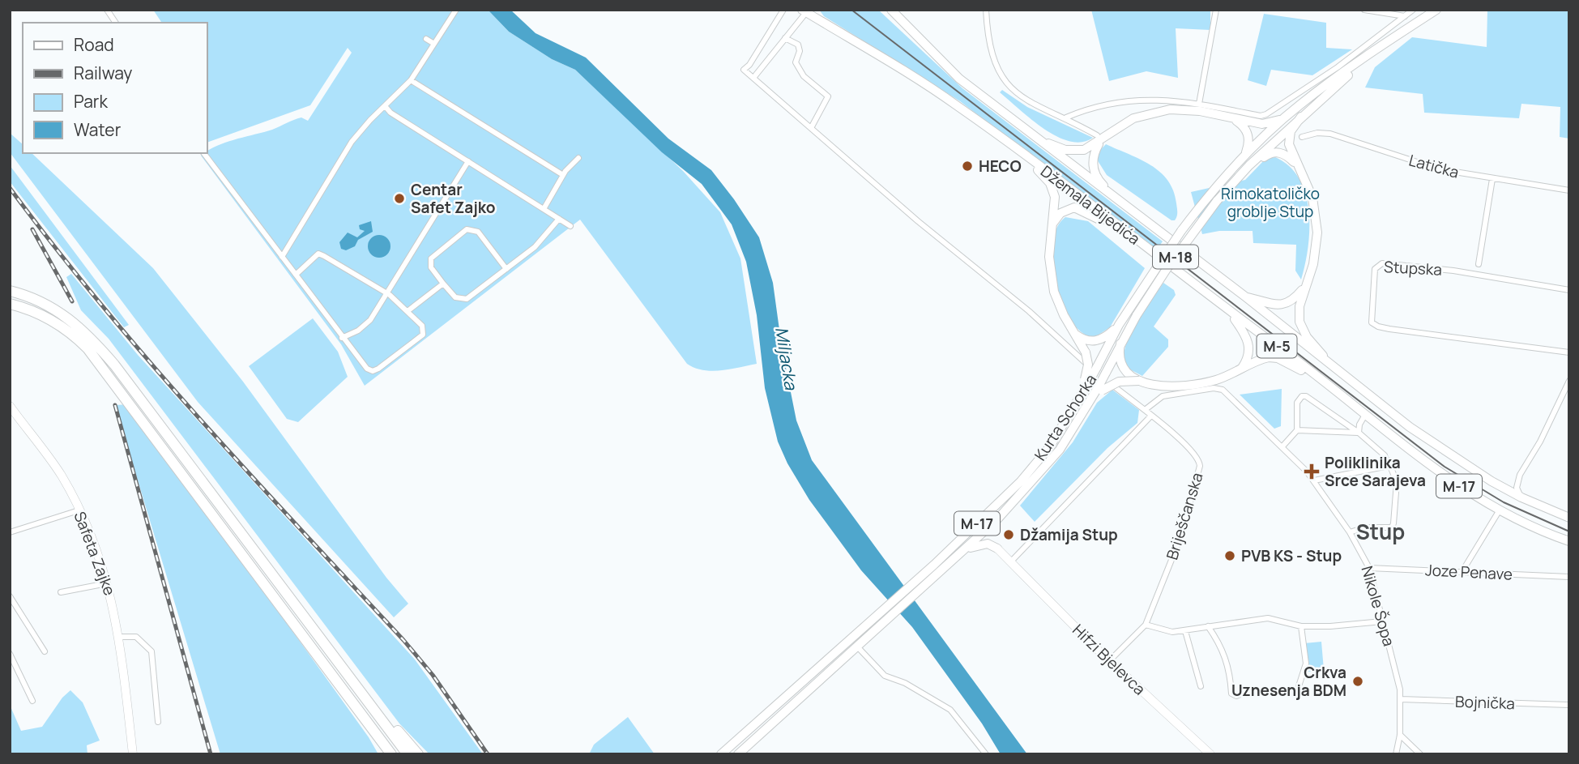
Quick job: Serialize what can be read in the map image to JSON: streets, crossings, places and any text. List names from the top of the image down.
{
  "streets": {
    "main road": [
      "Džemala Bijedića",
      "M-18",
      "M-5",
      "Kurta Schorka",
      "M-17",
      "Safeta Zajke",
      "Hifzi Bjelevca"
    ],
    "street": [
      "Latička",
      "Stupska",
      "Briješčanska",
      "Joze Penave",
      "Nikole Šopa",
      "Bojnička"
    ]
  },
  "crossings": [
    ["Džemala Bijedića", "M-17"],
    ["Kurta Schorka", "M-17"],
    ["Briješčanska", "Nikole Šopa"],
    ["Joze Penave", "Nikole Šopa"],
    ["Nikole Šopa", "Bojnička"]
  ],
  "districts": ["Stup"],
  "water": ["Miljacka"],
  "parks": ["Rimokatoličko groblje Stup"],
  "places": {
    "other": [
      "HECO",
      "Centar Safet Zajko",
      "Džamija Stup",
      "PVB KS - Stup",
      "Crkva Uznesenja BDM"
    ],
    "health": ["Poliklinika Srce Sarajeva"]
  },
  "legend": [
    "Road",
    "Railway",
    "Park",
    "Water"
  ]
}
